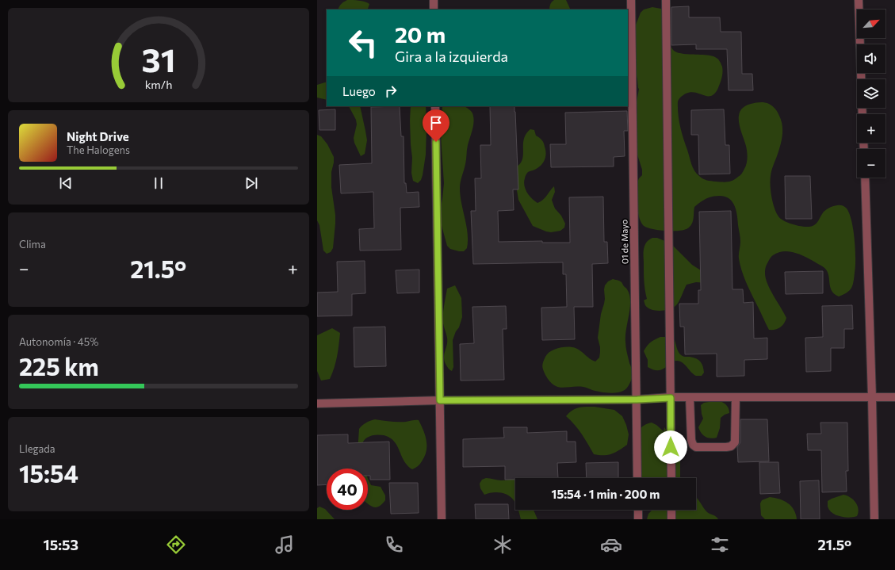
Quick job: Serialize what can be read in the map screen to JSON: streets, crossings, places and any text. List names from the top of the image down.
{
  "streets": {
    "street": ["01 de Mayo"]
  },
  "north": "top right",
  "page": {
    "map_buttons": ["+", "−"],
    "turn": ["20 m", "Gira a la izquierda"],
    "then": "Luego",
    "song": ["Night Drive", "The Halogens"],
    "tile": [
      "Clima",
      ["Autonomía · 45%", "225 km"],
      ["Llegada", "15:54"]
    ],
    "heat": ["−", "21.5°", "+"],
    "limit": "40",
    "trip": "15:54 · 1 min · 200 m",
    "tabs": ["15:53", "21.5°"],
    "gauge": ["31", "km/h"]
  }
}
